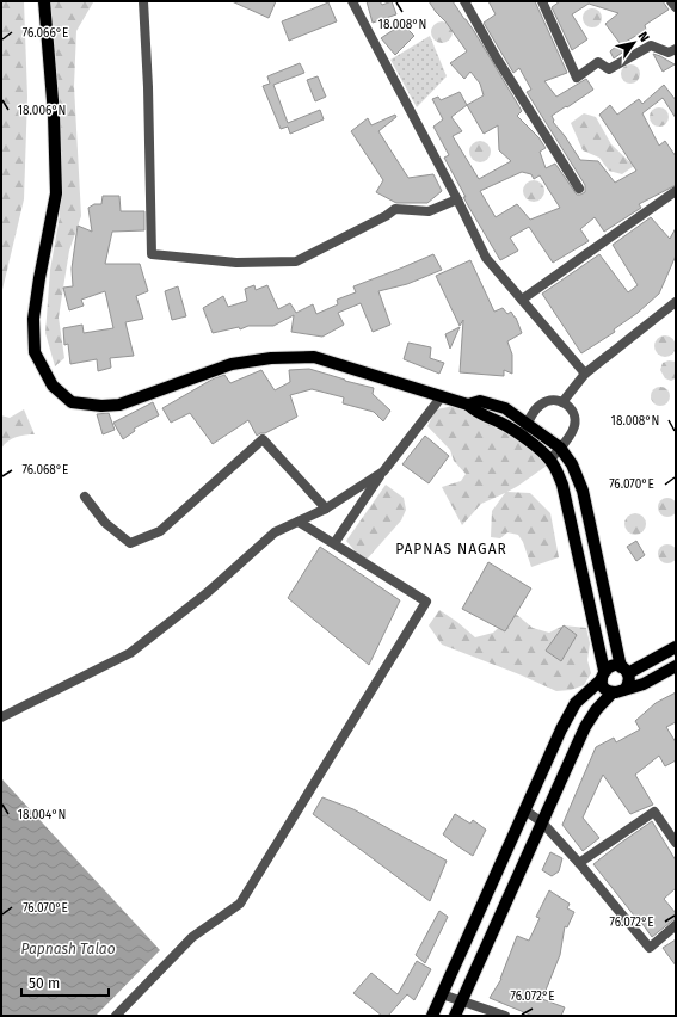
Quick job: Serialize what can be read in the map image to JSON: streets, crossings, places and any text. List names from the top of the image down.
{
  "districts": ["PAPNAS NAGAR"],
  "water": ["Papnash Talao"],
  "scale_bar": "50 m",
  "north": "top right",
  "coordinates": [
    "18.008°N",
    "76.066°E",
    "18.006°N",
    "76.068°E",
    "76.070°E",
    "18.004°N",
    "76.072°E"
  ]
}
